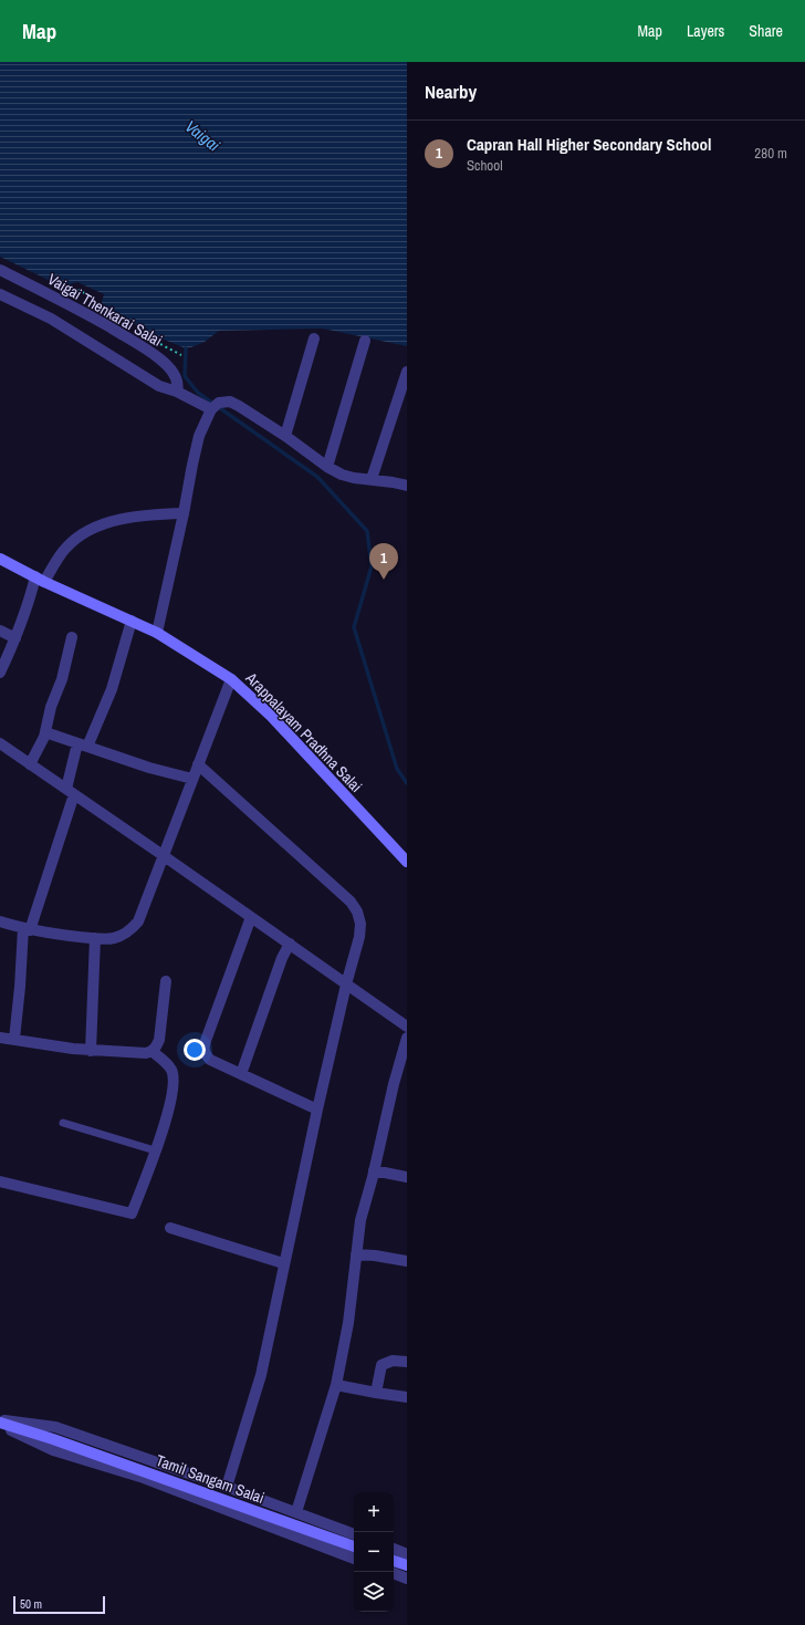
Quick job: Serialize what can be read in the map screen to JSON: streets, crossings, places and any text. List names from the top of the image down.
{
  "streets": {
    "main road": ["Arappalayam Pradhna Salai", "Tamil Sangam Salai"],
    "street": ["Vaigai Thenkarai Salai"]
  },
  "water": ["Vaigai"],
  "scale_bar": "50 m",
  "page": {
    "header": "Map",
    "nav": ["Map", "Layers", "Share"],
    "heading": "Nearby",
    "list": [
      {
        "mark": "1",
        "name": "Capran Hall Higher Secondary School",
        "note": "School",
        "value": "280 m"
      }
    ],
    "pins": "1",
    "map_buttons": ["+", "−"],
    "scale": "50 m"
  }
}
